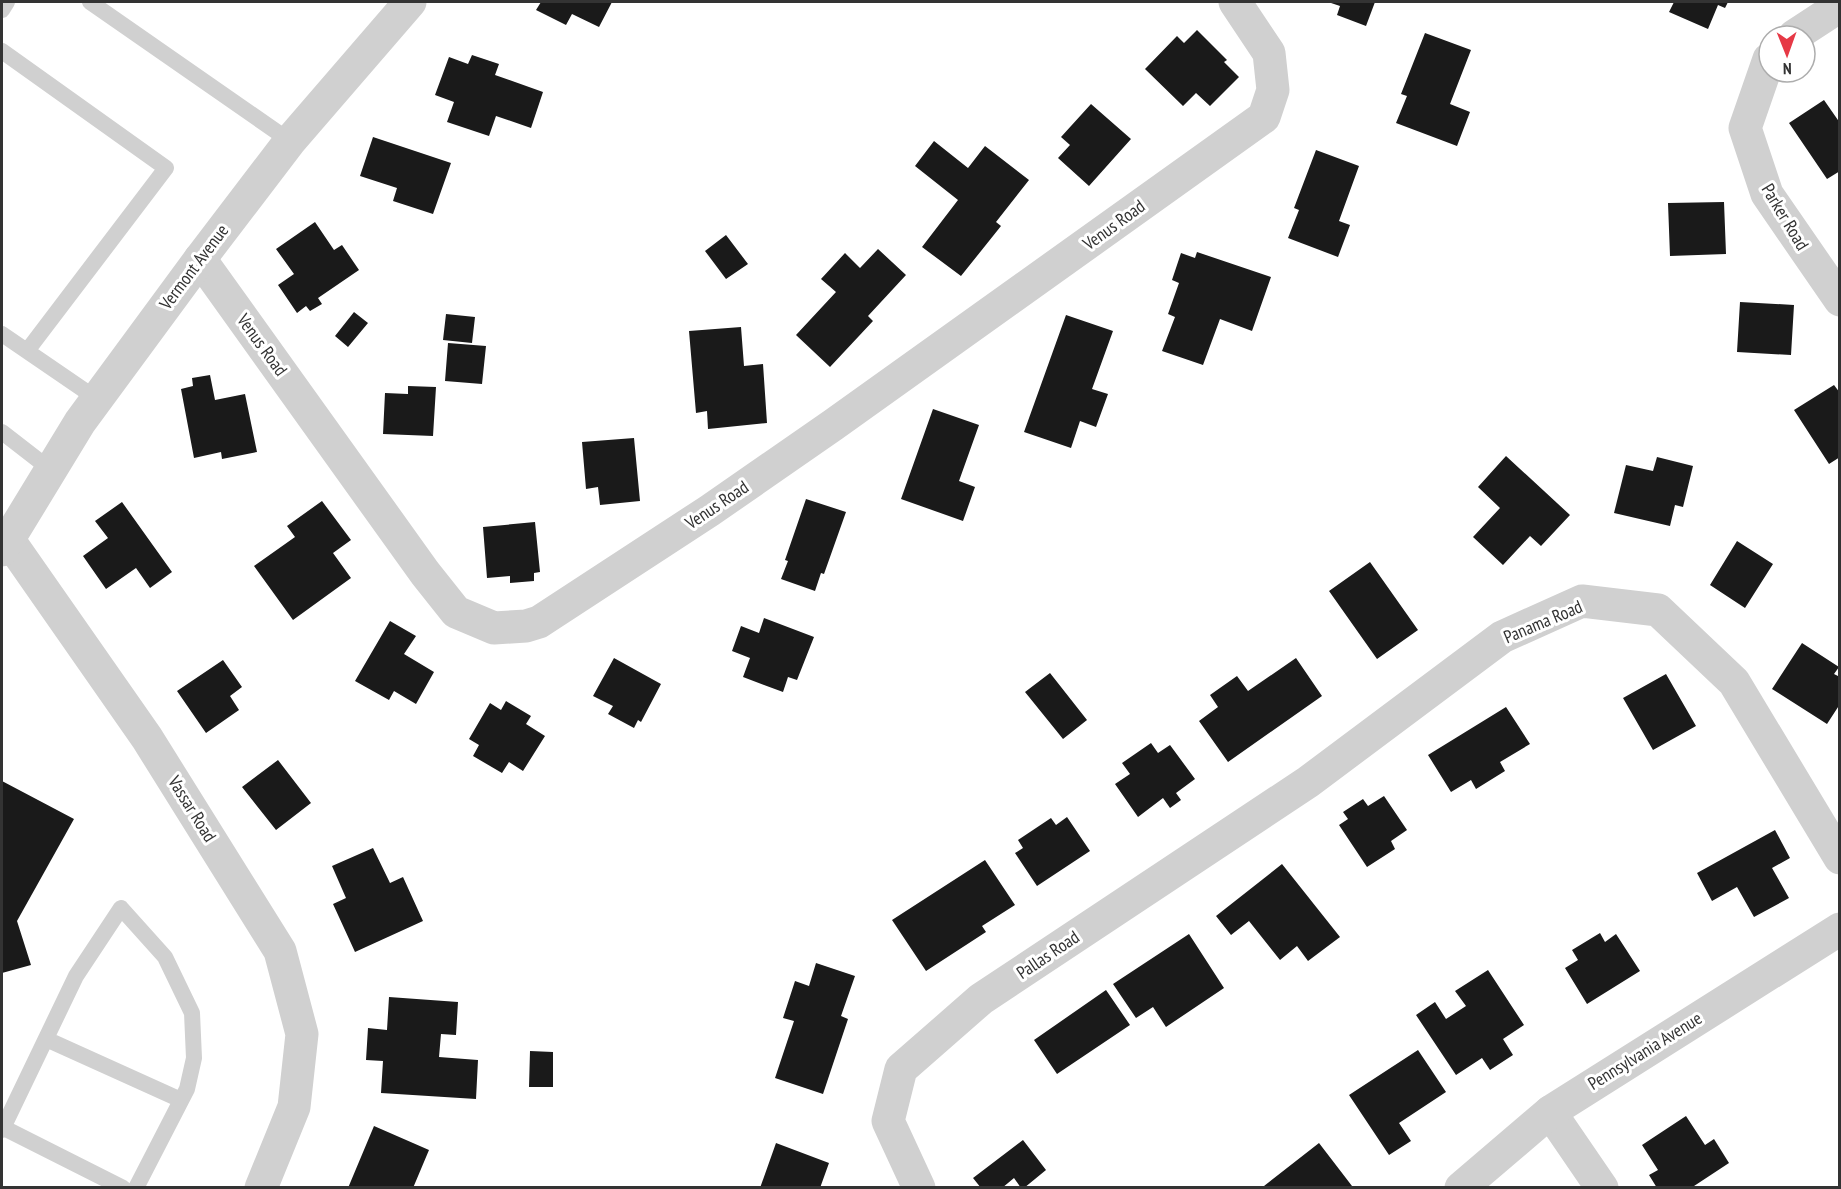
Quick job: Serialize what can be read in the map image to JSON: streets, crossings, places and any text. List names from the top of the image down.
{
  "streets": {
    "street": [
      "Parker Road",
      "Venus Road",
      "Vermont Avenue",
      "Panama Road",
      "Vassar Road",
      "Pallas Road",
      "Pennsylvania Avenue"
    ]
  },
  "crossings": [
    ["Venus Road", "Vermont Avenue"],
    ["Vermont Avenue", "Vassar Road"],
    ["Panama Road", "Pallas Road"]
  ],
  "north": "bottom"
}
